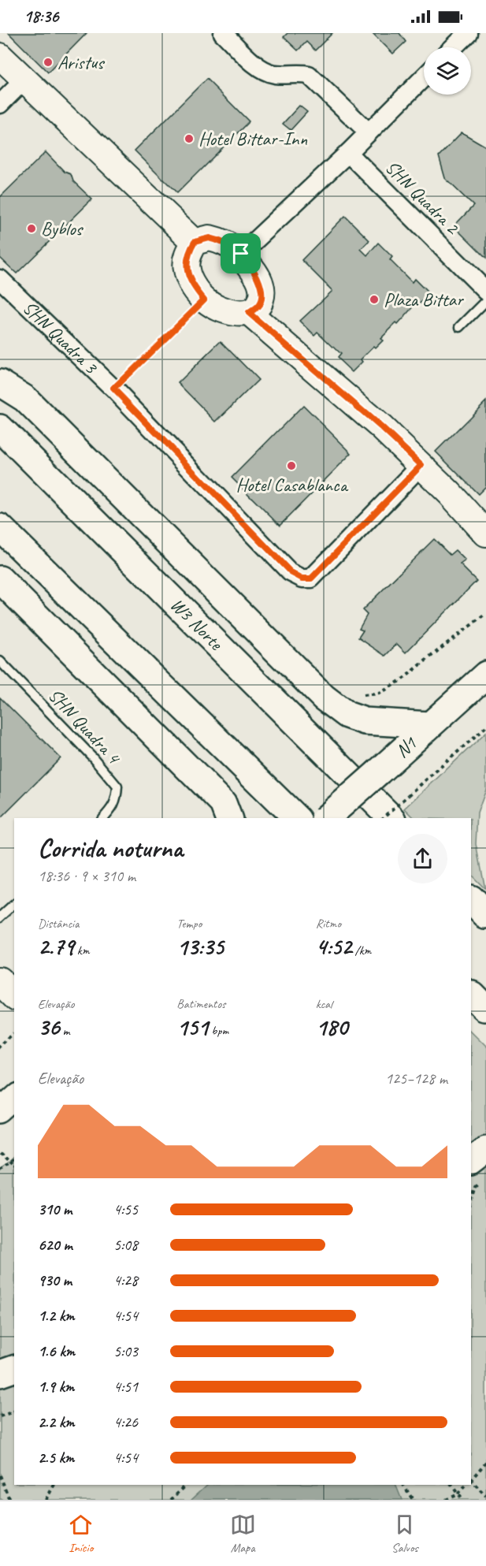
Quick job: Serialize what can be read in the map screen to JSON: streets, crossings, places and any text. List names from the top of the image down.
{
  "streets": {
    "main road": ["W3 Norte", "N1"],
    "street": ["SHN Quadra 2", "SHN Quadra 3"],
    "lane": ["SHN Quadra 4"]
  },
  "places": [
    "Aristus",
    "Hotel Bittar-Inn",
    "Byblos",
    "Plaza Bittar",
    "Hotel Casablanca"
  ],
  "page": {
    "status": "18:36",
    "heading": ["Corrida noturna", "18:36 · 9 × 310 m"],
    "stats": [
      ["Distância", "2.79 km"],
      ["Tempo", "13:35"],
      ["Ritmo", "4:52 /km"],
      ["Elevação", "36 m"],
      ["Batimentos", "151 bpm"],
      ["kcal", "180"]
    ],
    "chart": ["Elevação", "125–128 m"],
    "list": [
      {
        "name": "310 m",
        "note": "4:55"
      },
      {
        "name": "620 m",
        "note": "5:08"
      },
      {
        "name": "930 m",
        "note": "4:28"
      },
      {
        "name": "1.2 km",
        "note": "4:54"
      },
      {
        "name": "1.6 km",
        "note": "5:03"
      },
      {
        "name": "1.9 km",
        "note": "4:51"
      },
      {
        "name": "2.2 km",
        "note": "4:26"
      },
      {
        "name": "2.5 km",
        "note": "4:54"
      }
    ],
    "tabs": ["Início", "Mapa", "Salvos"]
  }
}
